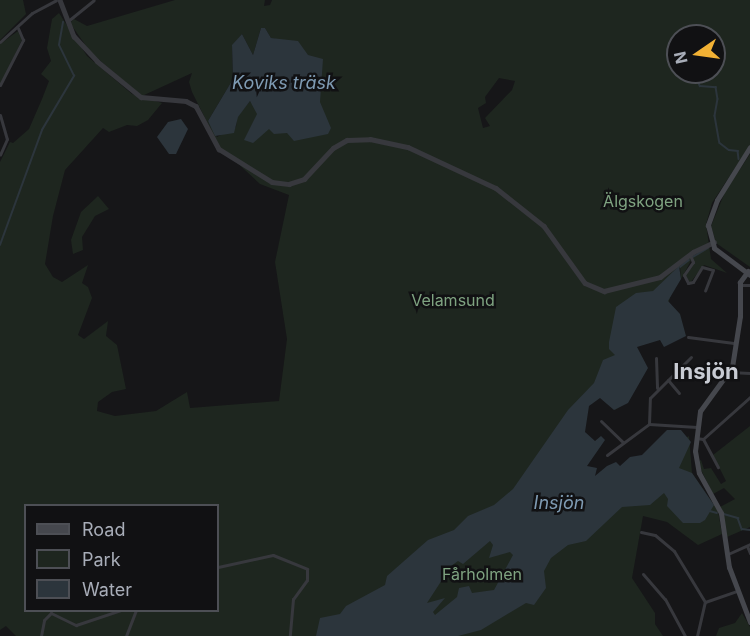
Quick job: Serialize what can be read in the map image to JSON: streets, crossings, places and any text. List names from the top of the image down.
{
  "districts": ["Insjön"],
  "water": ["Koviks träsk", "Insjön"],
  "parks": ["Älgskogen", "Velamsund", "Fårholmen"],
  "legend": ["Road", "Park", "Water"],
  "north": "left"
}
